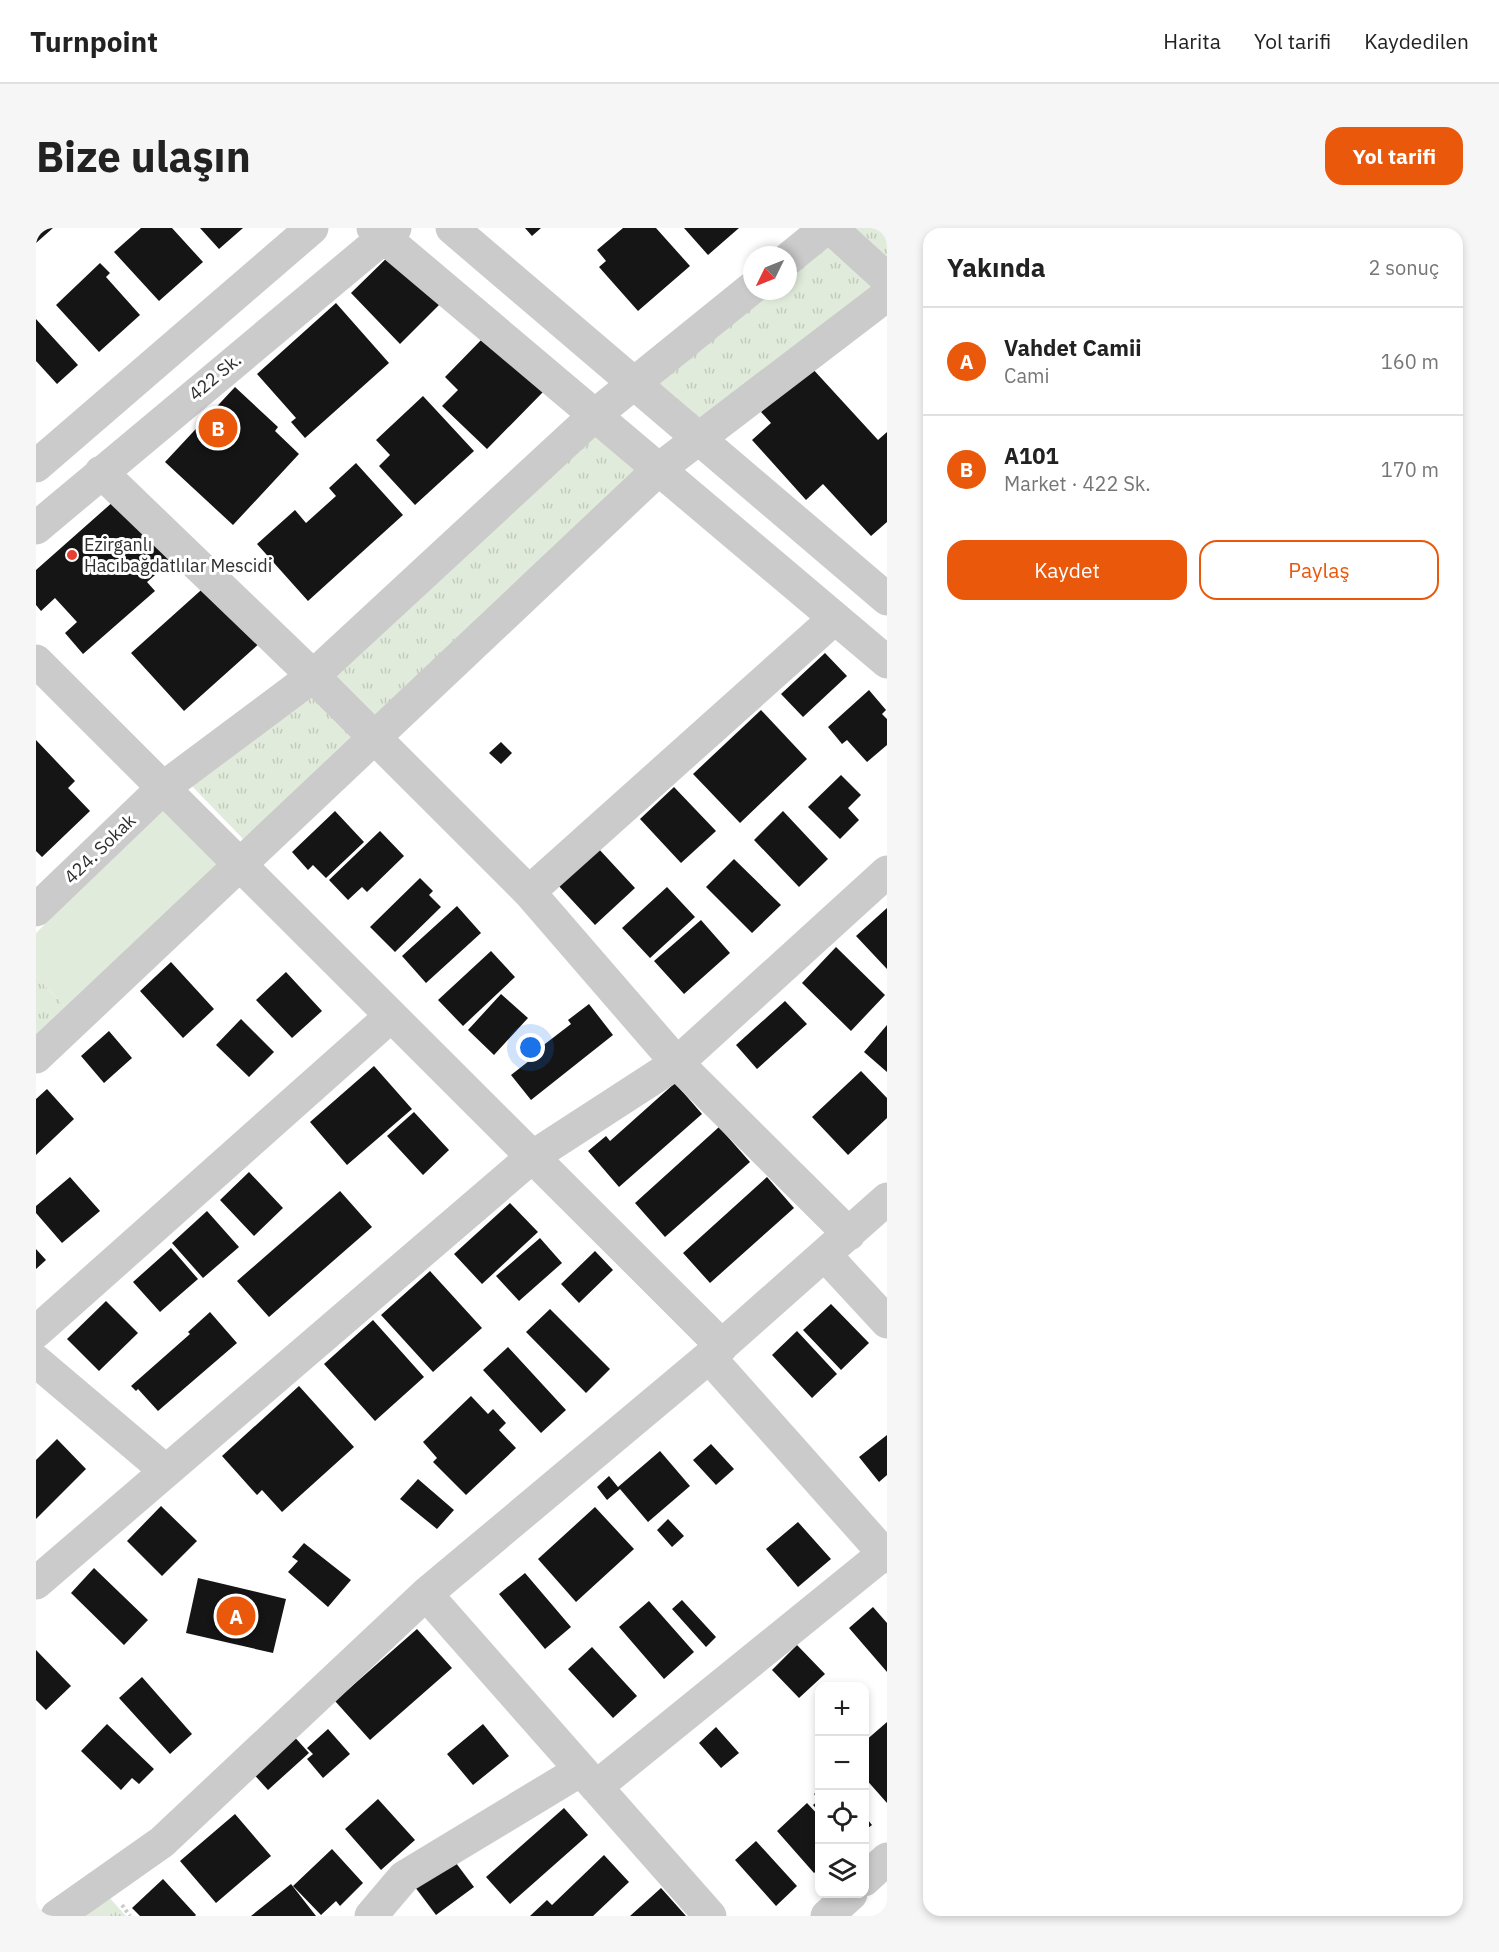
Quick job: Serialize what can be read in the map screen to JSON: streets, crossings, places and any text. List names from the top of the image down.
{
  "streets": {
    "street": ["422 Sk.", "424. Sokak"]
  },
  "places": ["Ezirganlı Hacıbağdatlılar Mescidi"],
  "north": "bottom left",
  "page": {
    "header": "Turnpoint",
    "nav": ["Harita", "Yol tarifi", "Kaydedilen"],
    "buttons": [
      "Yol tarifi",
      ["Kaydet", "Paylaş"]
    ],
    "title": "Bize ulaşın",
    "heading": ["Yakında", "2 sonuç"],
    "list": [
      {
        "mark": "A",
        "name": "Vahdet Camii",
        "note": "Cami",
        "value": "160 m"
      },
      {
        "mark": "B",
        "name": "A101",
        "note": "Market · 422 Sk.",
        "value": "170 m"
      }
    ],
    "pins": ["B", "A"],
    "map_buttons": ["+", "−"]
  }
}
